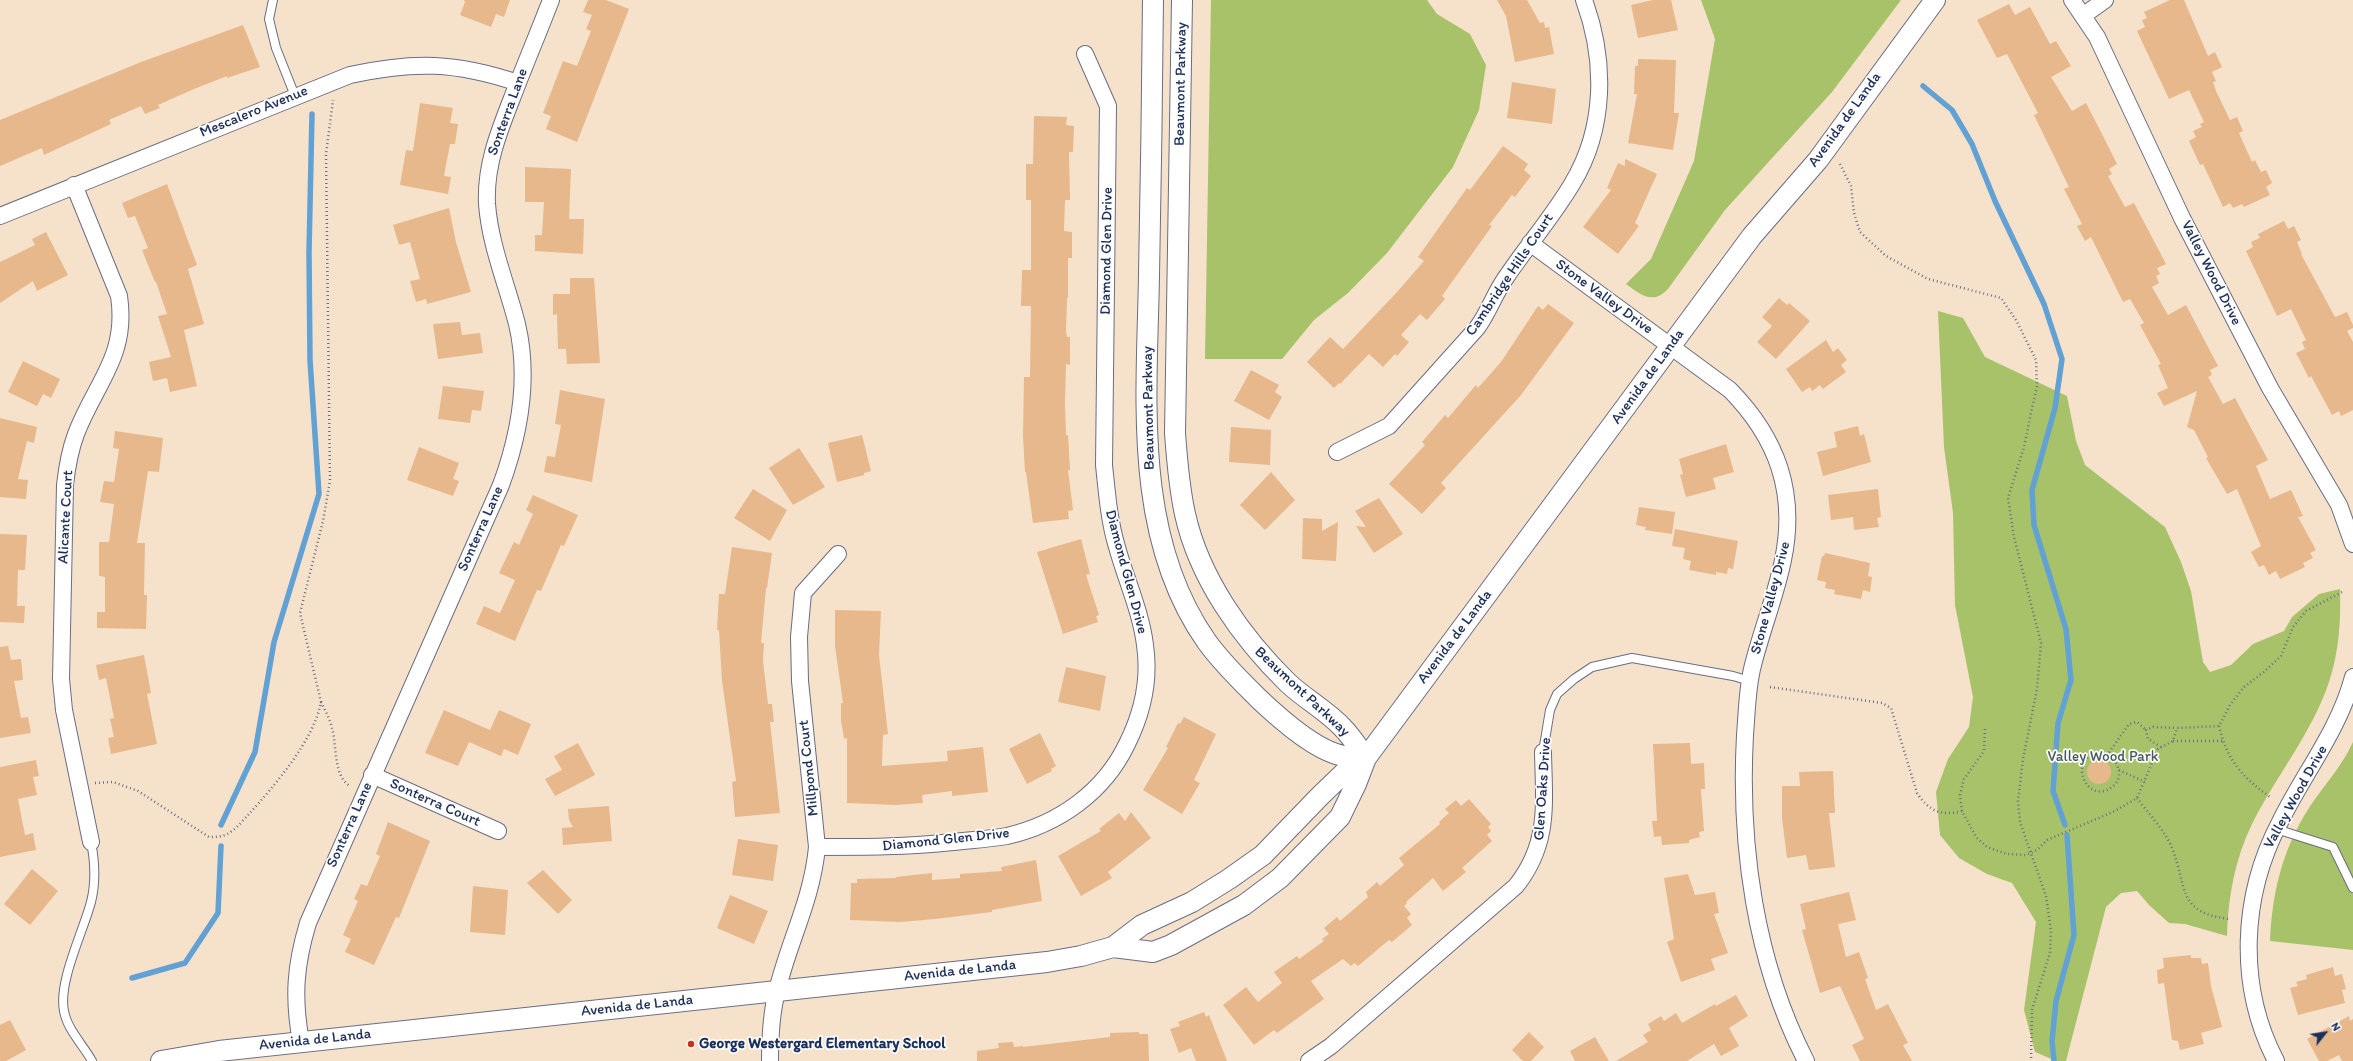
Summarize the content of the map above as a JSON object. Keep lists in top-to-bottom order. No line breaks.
{"streets":{"street":["Beaumont Parkway","Mescalero Avenue","Sonterra Lane","Avenida de Landa","Diamond Glen Drive","Valley Wood Drive","Cambridge Hills Court","Stone Valley Drive","Alicante Court","Millpond Court","Glen Oaks Drive","Sonterra Court"]},"crossings":[["Beaumont Parkway","Avenida de Landa"],["Mescalero Avenue","Sonterra Lane"],["Mescalero Avenue","Alicante Court"],["Sonterra Lane","Avenida de Landa"],["Sonterra Lane","Sonterra Court"],["Avenida de Landa","Stone Valley Drive"],["Avenida de Landa","Millpond Court"],["Diamond Glen Drive","Millpond Court"],["Cambridge Hills Court","Stone Valley Drive"],["Stone Valley Drive","Glen Oaks Drive"]],"parks":["Valley Wood Park"],"places":["George Westergard Elementary School"],"north":"top right"}
